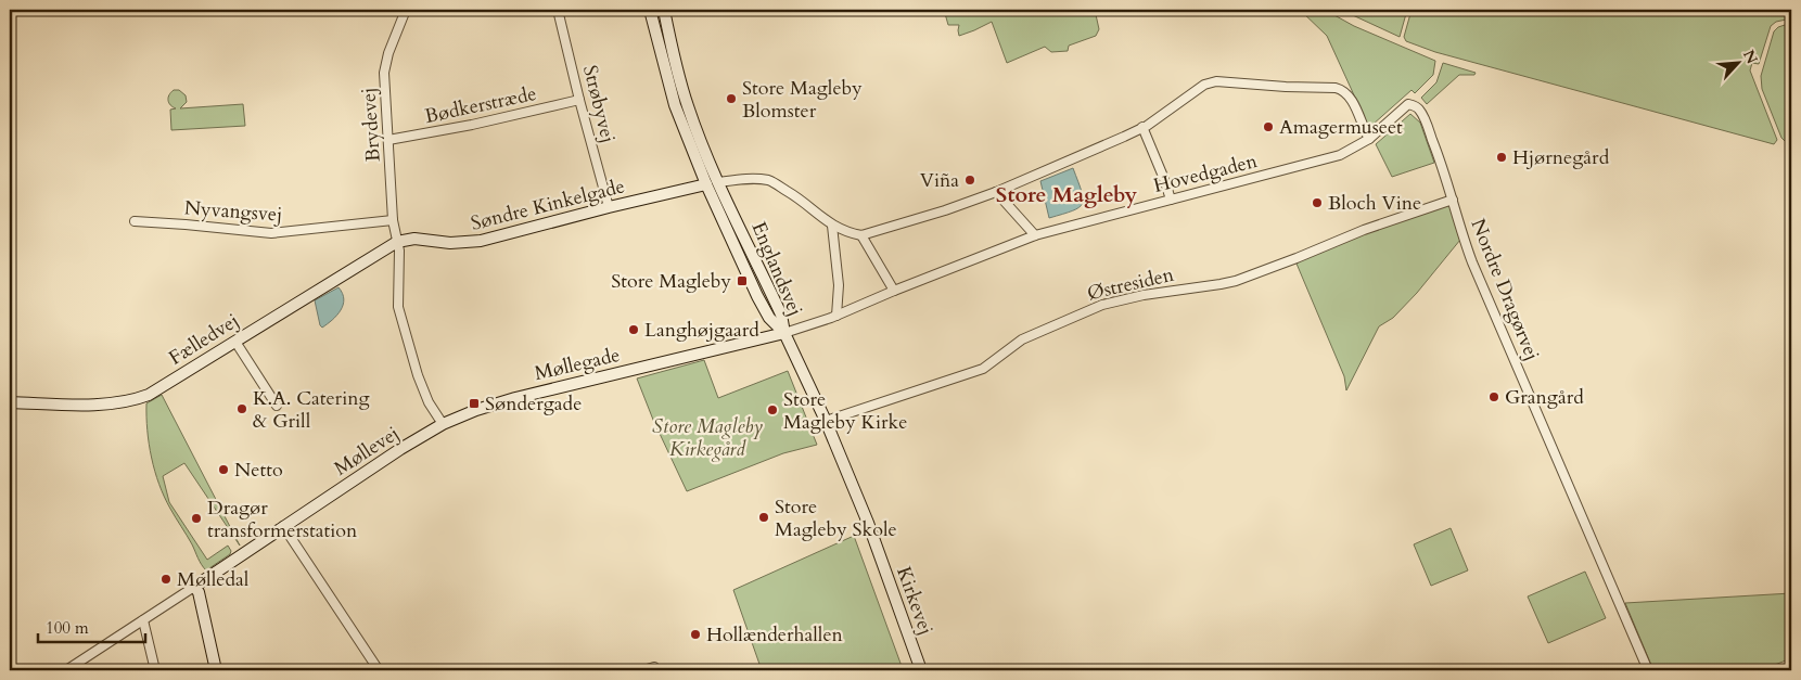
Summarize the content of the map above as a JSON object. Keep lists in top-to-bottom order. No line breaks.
{"streets":{"street":["Strøbyvej","Bødkerstræde","Brydevej","Hovedgaden","Søndre Kinkelgade","Nyvangsvej","Englandsvej","Østresiden","Nordre Dragørvej","Fælledvej","Møllegade","Møllevej","Kirkevej"]},"crossings":[["Strøbyvej","Bødkerstræde"],["Strøbyvej","Søndre Kinkelgade"],["Bødkerstræde","Brydevej"],["Brydevej","Søndre Kinkelgade"],["Brydevej","Nyvangsvej"],["Brydevej","Fælledvej"],["Hovedgaden","Englandsvej"],["Hovedgaden","Nordre Dragørvej"],["Hovedgaden","Møllegade"],["Hovedgaden","Kirkevej"],["Søndre Kinkelgade","Englandsvej"],["Søndre Kinkelgade","Fælledvej"],["Englandsvej","Møllegade"],["Englandsvej","Kirkevej"],["Østresiden","Nordre Dragørvej"],["Østresiden","Kirkevej"],["Møllegade","Møllevej"],["Møllegade","Kirkevej"]],"districts":["Store Magleby"],"parks":["Store Magleby Kirkegård"],"places":{"other":["Store Magleby Blomster","Amagermuseet","Hjørnegård","Viña","Bloch Vine","Langhøjgaard","Grangård","K.A. Catering & Grill","Store Magleby Kirke","Netto","Store Magleby Skole","Dragør transformerstation","Mølledal","Hollænderhallen"],"transit":["Store Magleby","Søndergade"]},"scale_bar":"100 m","north":"top right"}
